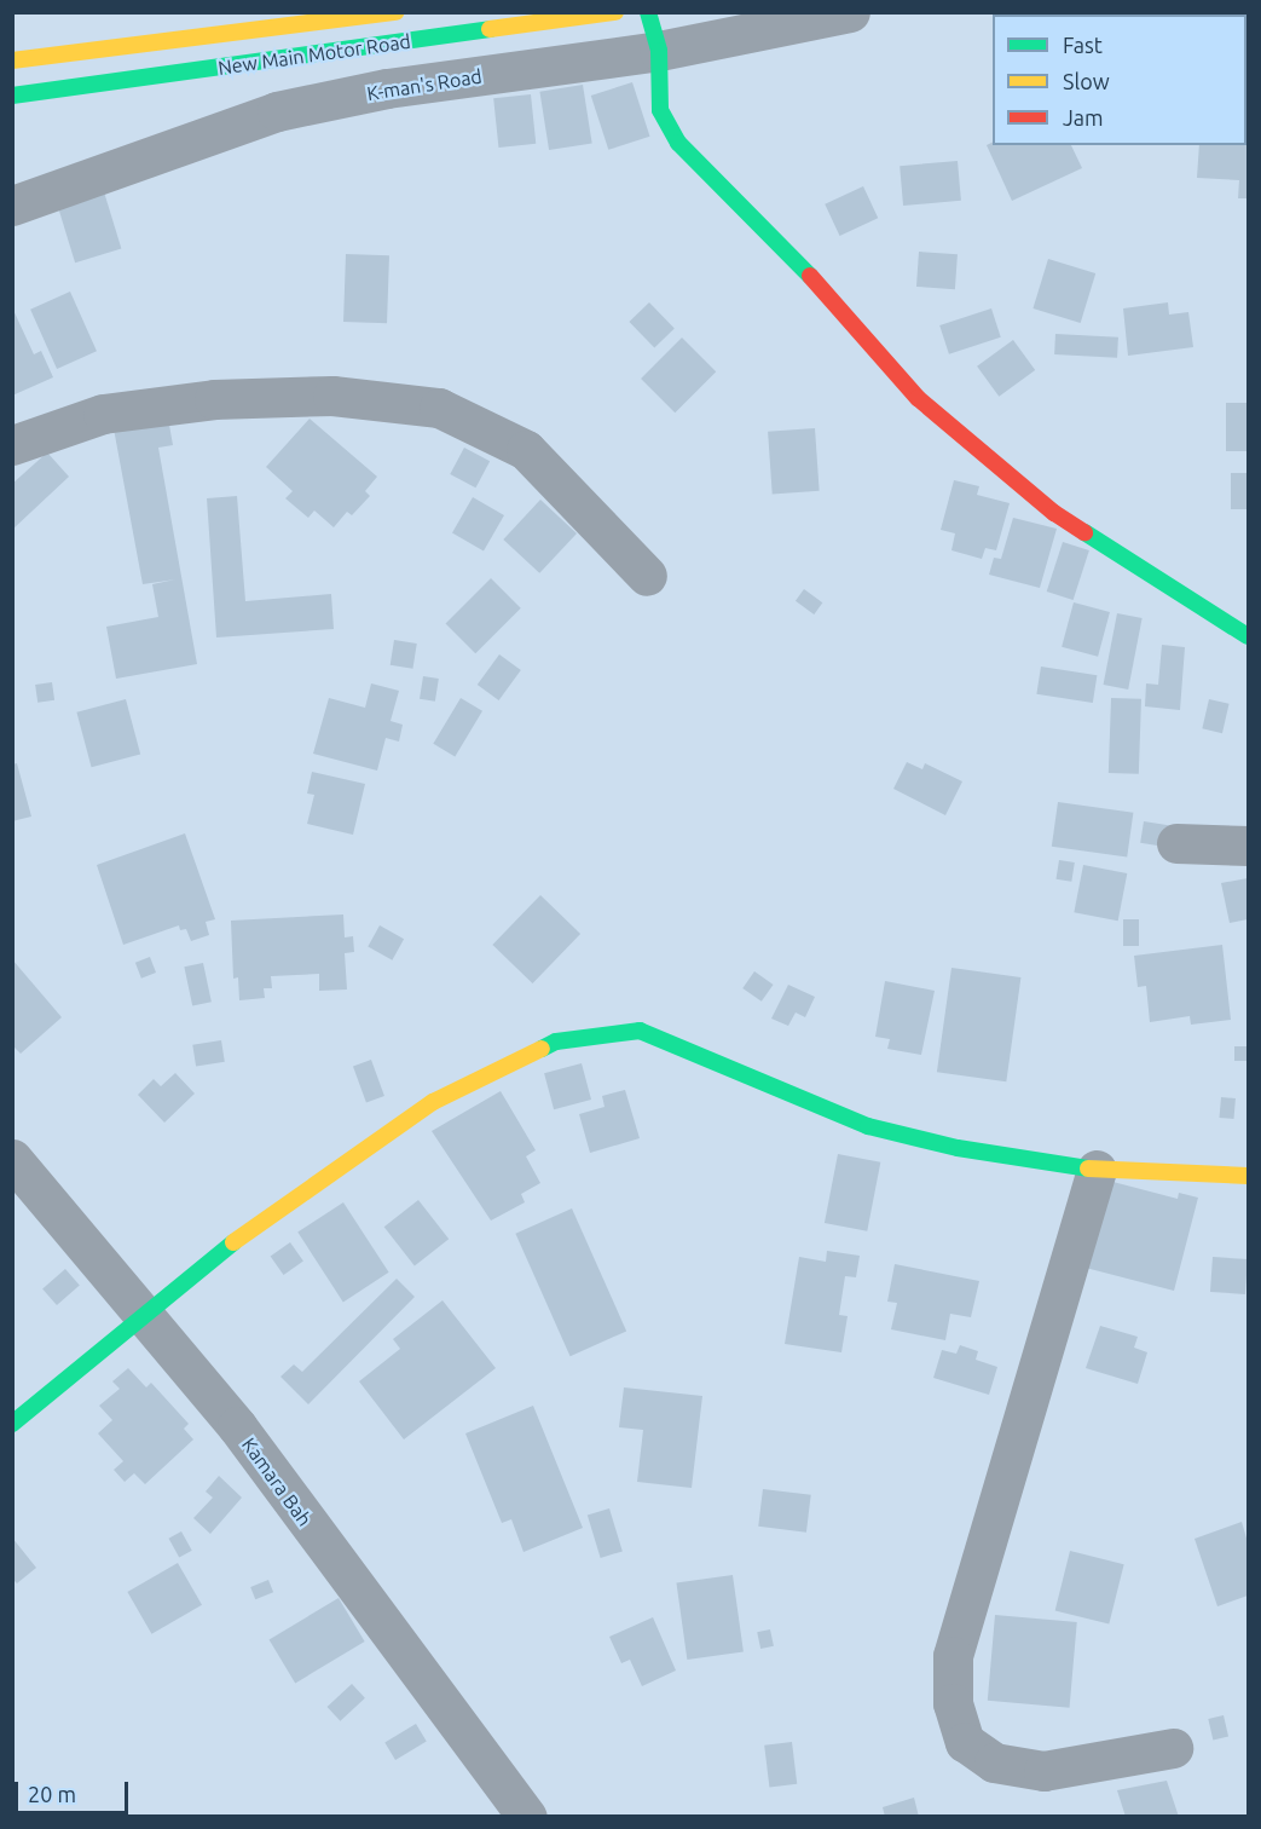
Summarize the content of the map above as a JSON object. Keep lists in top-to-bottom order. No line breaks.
{"streets":{"main road":["New Main Motor Road"],"street":["K-man's Road","Kamara Bah"]},"legend":["Fast","Slow","Jam"],"scale_bar":"20 m"}
